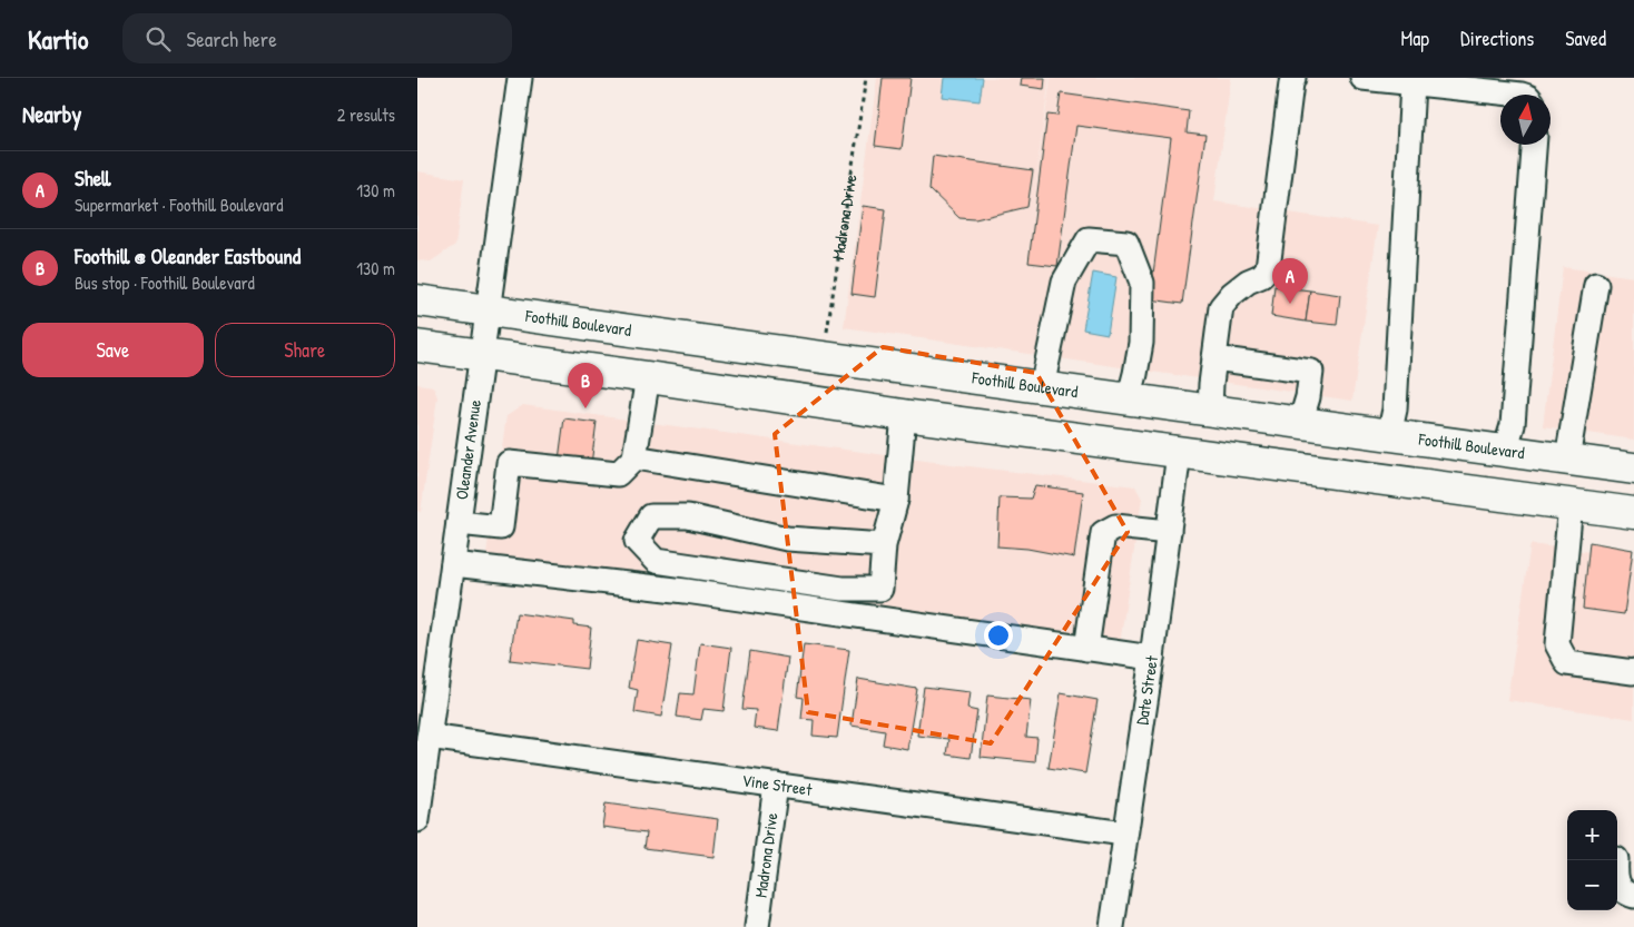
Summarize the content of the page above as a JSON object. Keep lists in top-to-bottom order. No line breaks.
{"streets":{"main road":["Foothill Boulevard"],"street":["Madrona Drive","Oleander Avenue","Date Street","Vine Street"]},"crossings":[["Madrona Drive","Foothill Boulevard"],["Madrona Drive","Vine Street"],["Foothill Boulevard","Oleander Avenue"],["Oleander Avenue","Vine Street"],["Date Street","Vine Street"]],"north":"top","page":{"header":"Kartio","search":"Search here","nav":["Map","Directions","Saved"],"heading":["Nearby","2 results"],"list":[{"mark":"A","name":"Shell","note":"Supermarket · Foothill Boulevard","value":"130 m"},{"mark":"B","name":"Foothill @ Oleander Eastbound","note":"Bus stop · Foothill Boulevard","value":"130 m"}],"pins":["A","B"],"buttons":["Save","Share"],"map_buttons":["+","−"]}}
